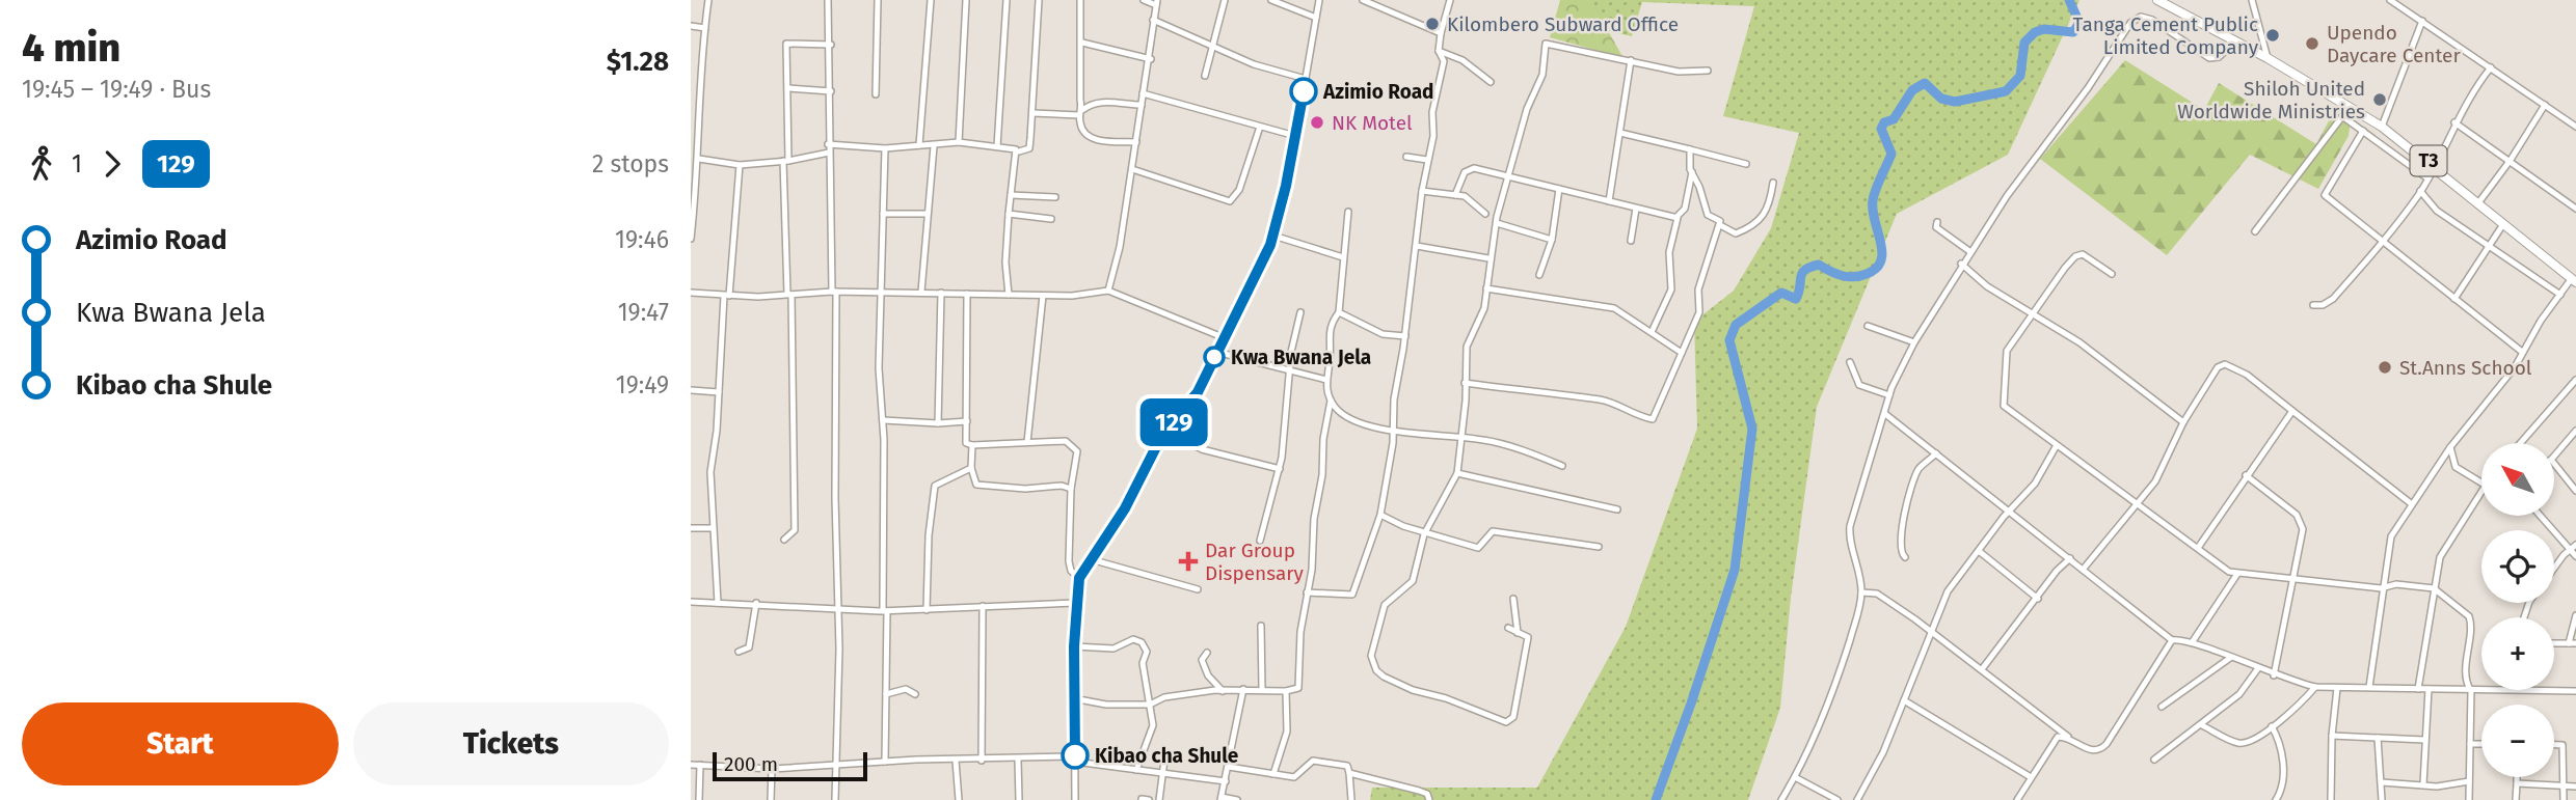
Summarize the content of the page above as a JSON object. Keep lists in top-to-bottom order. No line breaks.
{"streets":{"highway":["T3"]},"places":{"other":["Kilombero Subward Office","Tanga Cement Public Limited Company","Upendo Daycare Center","Azimio Road","Shiloh United Worldwide Ministries","NK Motel","Kwa Bwana Jela","St.Anns School","Kibao cha Shule"],"health":["Dar Group Dispensary"]},"lines":["bus line 129"],"scale_bar":"200 m","north":"top left","page":{"heading":["4 min","19:45 – 19:49 · Bus","$1.28"],"on_map":"129","legs":["1","129","2 stops"],"list":[{"name":"Azimio Road","value":"19:46"},{"name":"Kwa Bwana Jela","value":"19:47"},{"name":"Kibao cha Shule","value":"19:49"}],"map_buttons":["+","−"],"buttons":["Start","Tickets"],"scale":"200 m"}}
